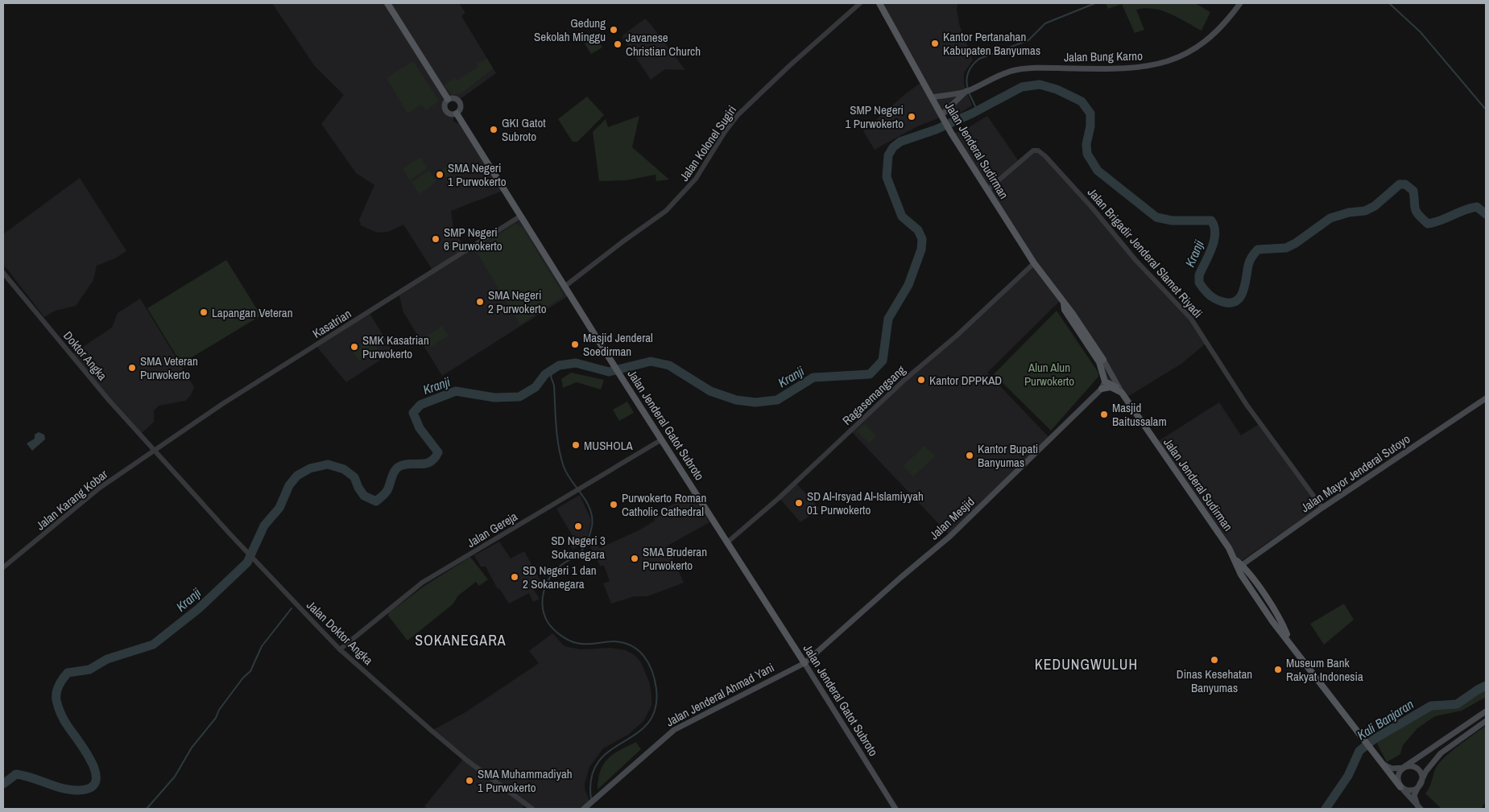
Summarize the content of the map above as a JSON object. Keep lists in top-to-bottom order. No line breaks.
{"streets":{"main road":["Jalan Bung Karno","Jalan Jenderal Sudirman","Jalan Jenderal Gatot Subroto","Jalan Mayor Jenderal Sutoyo","Jalan Mesjid","Jalan Jenderal Ahmad Yani"],"street":["Jalan Kolonel Sugiri","Jalan Brigadir Jenderal Slamet Riyadi","Kasatrian","Doktor Angka","Ragasemangsang","Jalan Karang Kobar","Jalan Gereja","Jalan Doktor Angka"]},"crossings":[["Jalan Kolonel Sugiri","Jalan Jenderal Gatot Subroto"],["Jalan Jenderal Sudirman","Jalan Brigadir Jenderal Slamet Riyadi"],["Jalan Jenderal Sudirman","Ragasemangsang"],["Jalan Jenderal Sudirman","Jalan Mayor Jenderal Sutoyo"],["Jalan Jenderal Sudirman","Jalan Mesjid"],["Jalan Brigadir Jenderal Slamet Riyadi","Jalan Mayor Jenderal Sutoyo"],["Kasatrian","Doktor Angka"],["Kasatrian","Jalan Jenderal Gatot Subroto"],["Kasatrian","Jalan Karang Kobar"],["Kasatrian","Jalan Doktor Angka"],["Doktor Angka","Jalan Karang Kobar"],["Doktor Angka","Jalan Doktor Angka"],["Ragasemangsang","Jalan Jenderal Gatot Subroto"],["Jalan Jenderal Gatot Subroto","Jalan Mesjid"],["Jalan Jenderal Gatot Subroto","Jalan Gereja"],["Jalan Jenderal Gatot Subroto","Jalan Jenderal Ahmad Yani"],["Jalan Karang Kobar","Jalan Doktor Angka"],["Jalan Mesjid","Jalan Jenderal Ahmad Yani"],["Jalan Gereja","Jalan Doktor Angka"]],"districts":["SOKANEGARA","KEDUNGWULUH"],"water":["Kranji","Kali Banjaran"],"parks":["Alun Alun Purwokerto"],"places":["Gedung Sekolah Minggu","Kantor Pertanahan Kabupaten Banyumas","Javanese Christian Church","SMP Negeri 1 Purwokerto","GKI Gatot Subroto","SMA Negeri 1 Purwokerto","SMP Negeri 6 Purwokerto","SMA Negeri 2 Purwokerto","Lapangan Veteran","Masjid Jenderal Soedirman","SMK Kasatrian Purwokerto","SMA Veteran Purwokerto","Kantor DPPKAD","Masjid Baitussalam","MUSHOLA","Kantor Bupati Banyumas","SD Al-Irsyad Al-Islamiyyah 01 Purwokerto","Purwokerto Roman Catholic Cathedral","SD Negeri 3 Sokanegara","SMA Bruderan Purwokerto","SD Negeri 1 dan 2 Sokanegara","Dinas Kesehatan Banyumas","Museum Bank Rakyat Indonesia","SMA Muhammadiyah 1 Purwokerto"]}
